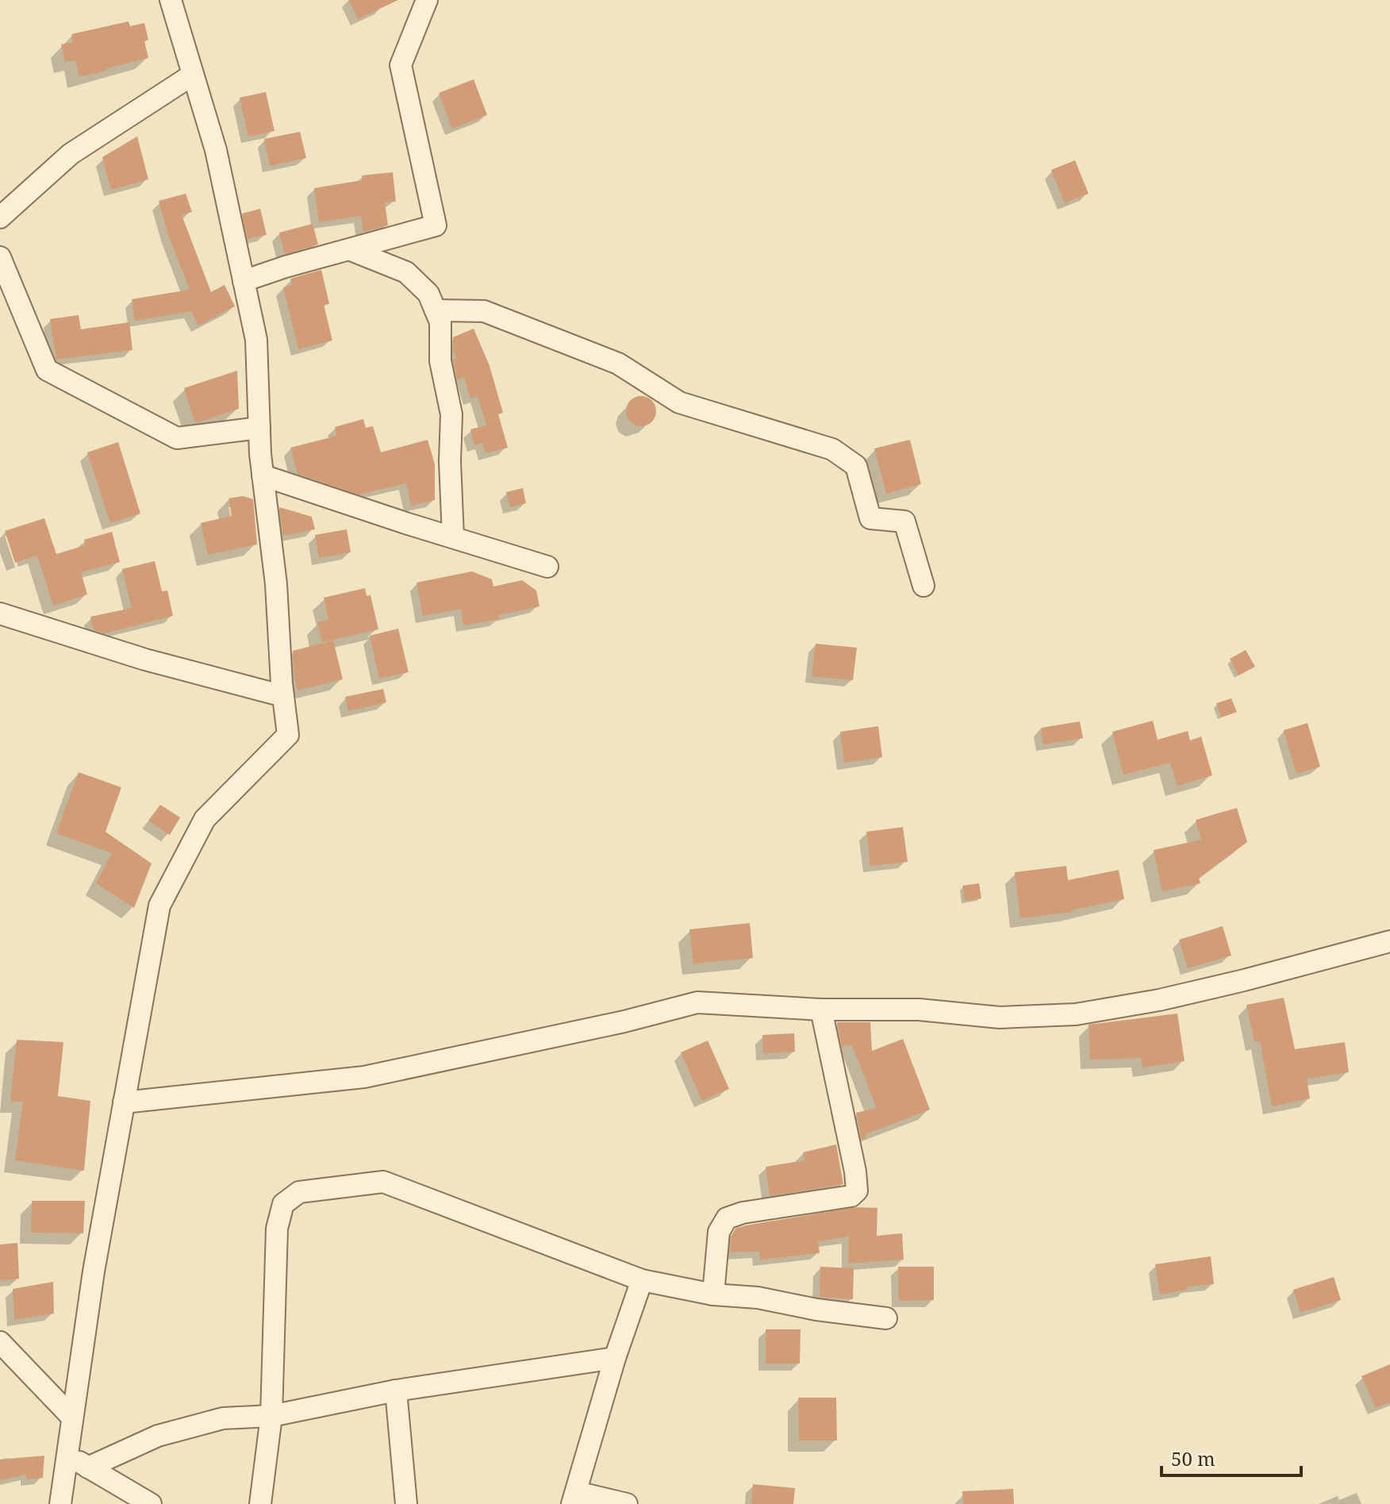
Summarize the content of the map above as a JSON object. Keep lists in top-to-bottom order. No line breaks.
{"scale_bar":"50 m"}
